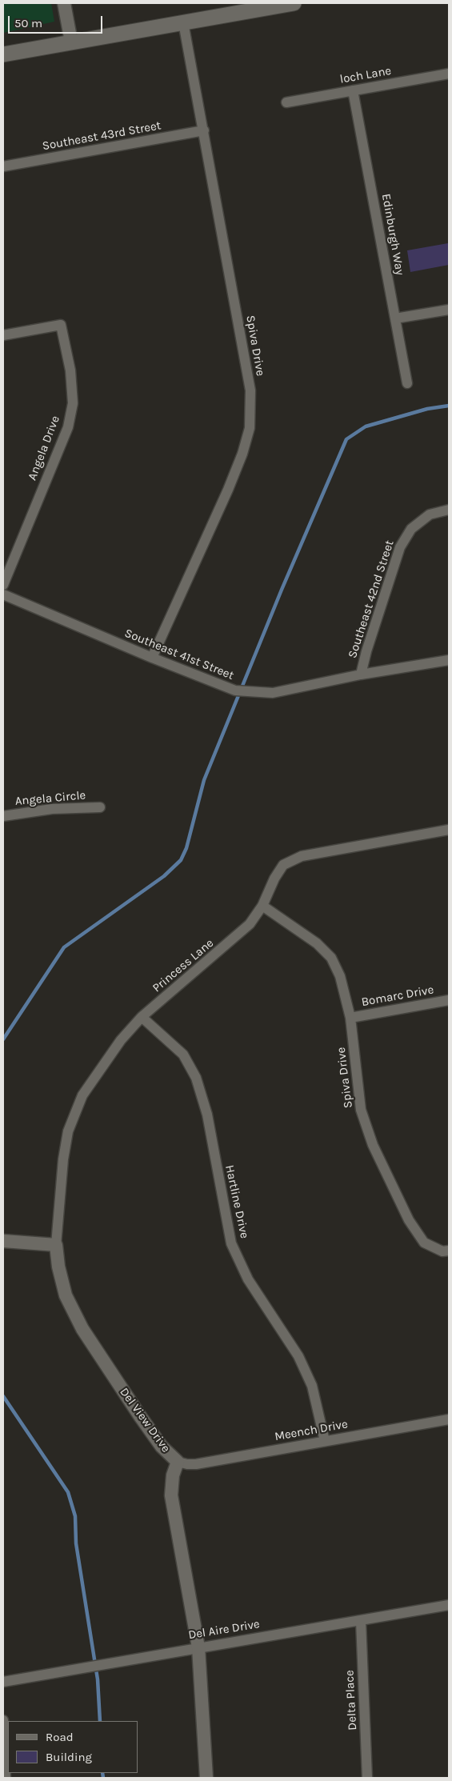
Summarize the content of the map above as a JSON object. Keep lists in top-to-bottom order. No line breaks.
{"streets":{"street":["loch Lane","Southeast 43rd Street","Edinburgh Way","Spiva Drive","Angela Drive","Southeast 42nd Street","Southeast 41st Street","Angela Circle","Princess Lane","Bomarc Drive","Hartline Drive","Del View Drive","Meench Drive","Del Aire Drive","Delta Place"]},"crossings":[["loch Lane","Edinburgh Way"],["Southeast 43rd Street","Spiva Drive"],["Spiva Drive","Southeast 41st Street"],["Spiva Drive","Princess Lane"],["Spiva Drive","Bomarc Drive"],["Southeast 42nd Street","Southeast 41st Street"],["Princess Lane","Hartline Drive"],["Princess Lane","Del View Drive"],["Hartline Drive","Meench Drive"],["Del View Drive","Meench Drive"],["Del View Drive","Del Aire Drive"],["Del Aire Drive","Delta Place"]],"legend":["Road","Building"],"scale_bar":"50 m"}
